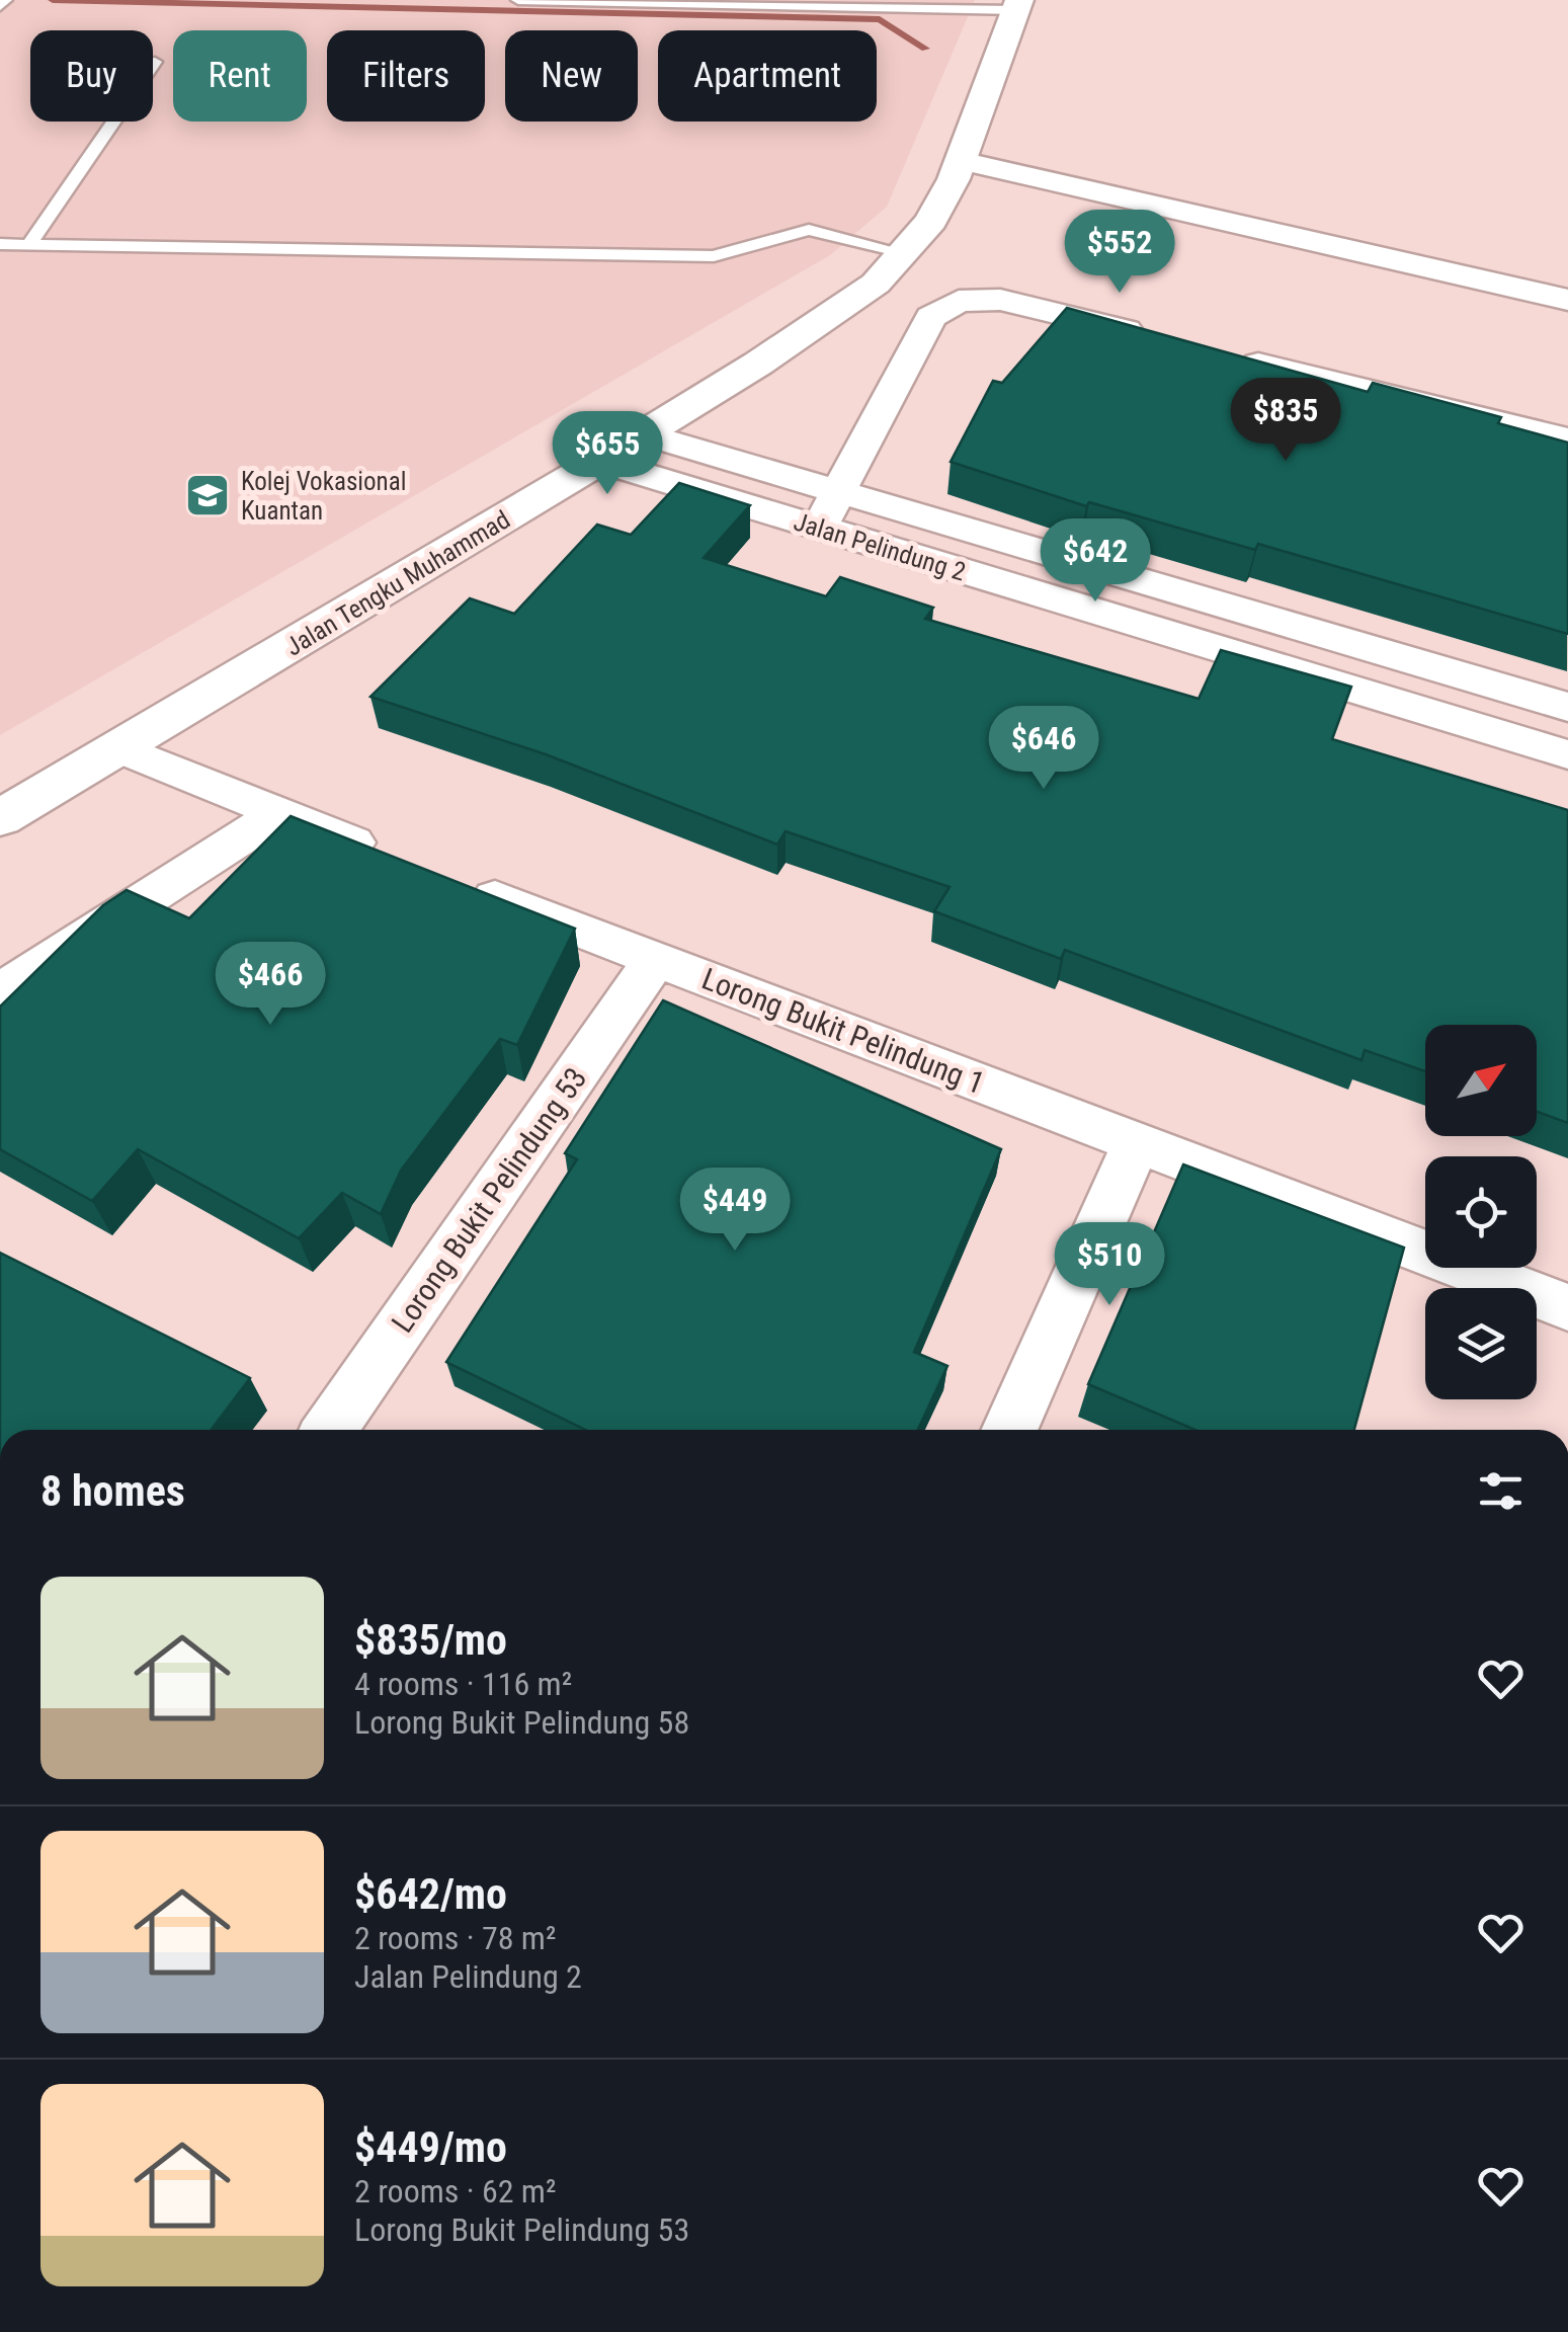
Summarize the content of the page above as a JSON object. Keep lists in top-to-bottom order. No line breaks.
{"streets":{"main road":["Jalan Tengku Muhammad"],"street":["Jalan Pelindung 2","Lorong Bukit Pelindung 1","Lorong Bukit Pelindung 53"]},"crossings":[["Jalan Pelindung 2","Jalan Tengku Muhammad"],["Lorong Bukit Pelindung 1","Lorong Bukit Pelindung 53"]],"places":{"school or university":["Kolej Vokasional Kuantan"]},"north":"top right","page":{"chip":["Buy","Rent","Filters","New","Apartment"],"price":["$552","$835","$655","$642","$646","$466","$449","$510"],"heading":"8 homes","list":[{"name":"$835/mo","note":"4 rooms · 116 m² · Lorong Bukit Pelindung 58"},{"name":"$642/mo","note":"2 rooms · 78 m² · Jalan Pelindung 2"},{"name":"$449/mo","note":"2 rooms · 62 m² · Lorong Bukit Pelindung 53"}]}}
